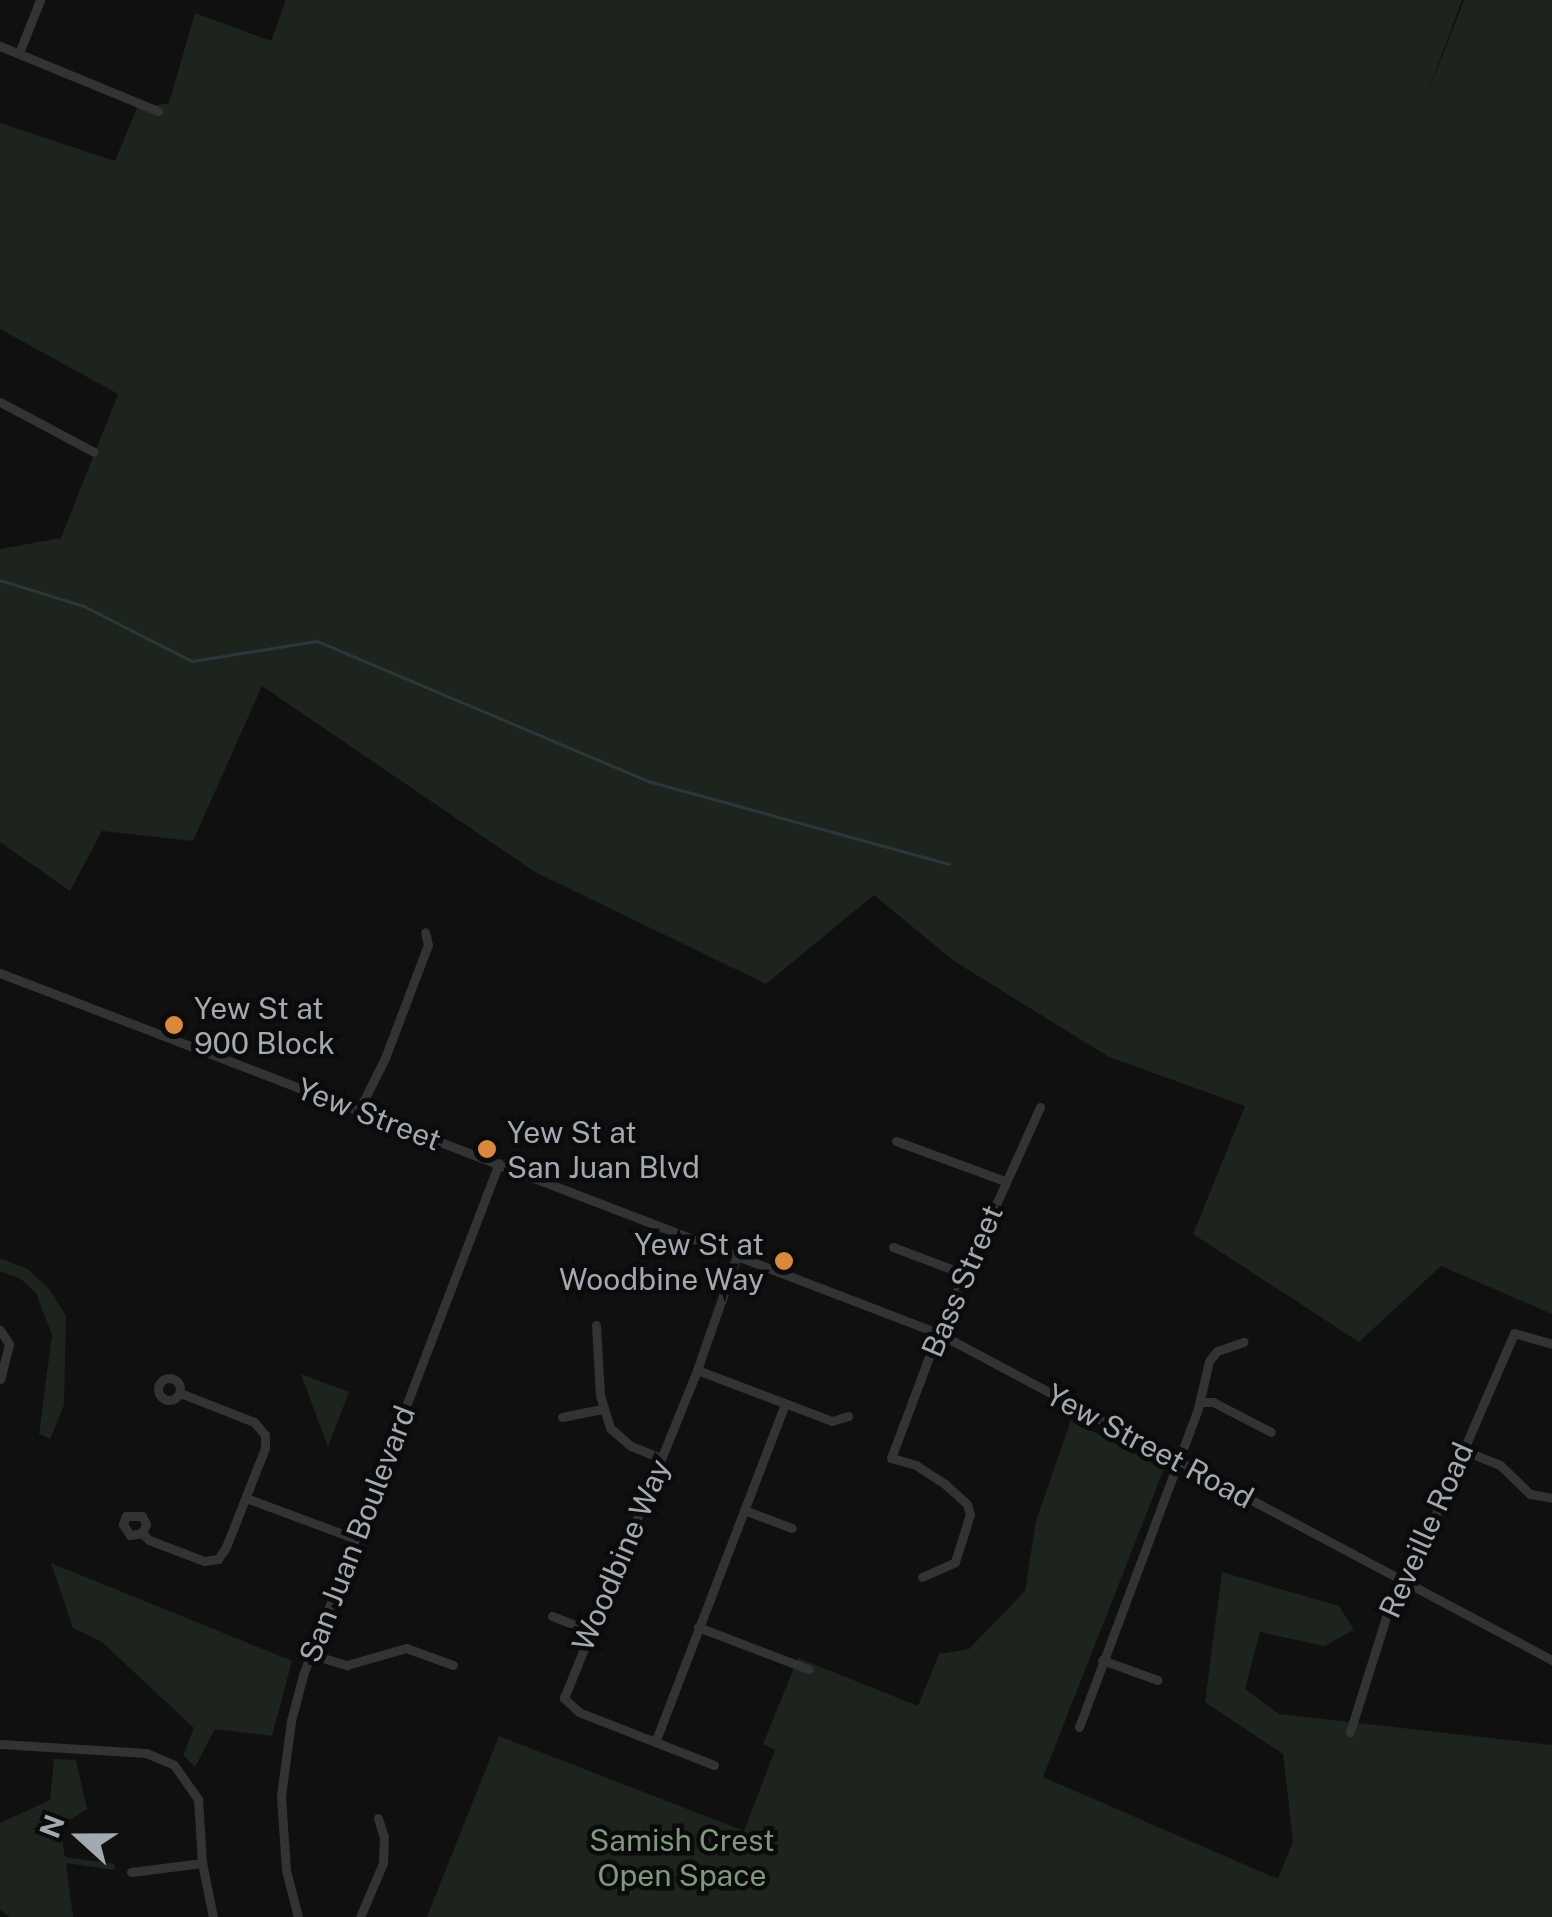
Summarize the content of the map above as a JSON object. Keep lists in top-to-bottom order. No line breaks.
{"streets":{"street":["Yew Street","Bass Street","Yew Street Road","Reveille Road","San Juan Boulevard","Woodbine Way"]},"crossings":[["Yew Street","Yew Street Road"],["Yew Street","San Juan Boulevard"],["Yew Street","Woodbine Way"],["Bass Street","Yew Street Road"],["Yew Street Road","Reveille Road"],["Yew Street Road","Woodbine Way"]],"parks":["Samish Crest Open Space"],"places":["Yew St at 900 Block","Yew St at San Juan Blvd","Yew St at Woodbine Way"],"north":"left"}
